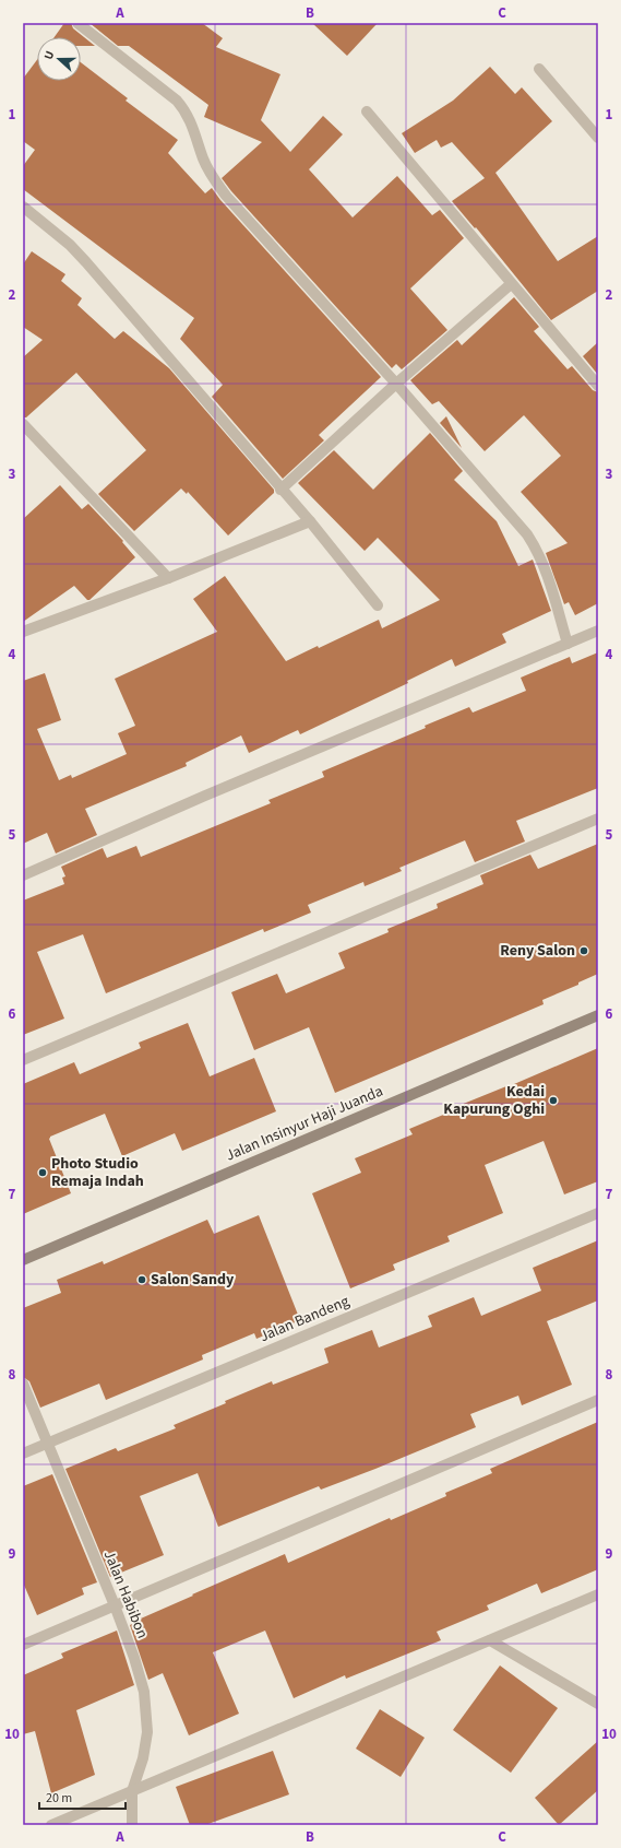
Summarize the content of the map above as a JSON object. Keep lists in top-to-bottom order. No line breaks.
{"streets":{"street":["Jalan Insinyur Haji Juanda","Jalan Bandeng","Jalan Habibon"]},"crossings":[["Jalan Bandeng","Jalan Habibon"]],"places":["Reny Salon","Kedai Kapurung Oghi","Photo Studio Remaja Indah","Salon Sandy"],"scale_bar":"20 m","north":"left","grid":{"columns":["A","B","C"],"rows":["1","2","3","4","5","6","7","8","9","10"]}}
